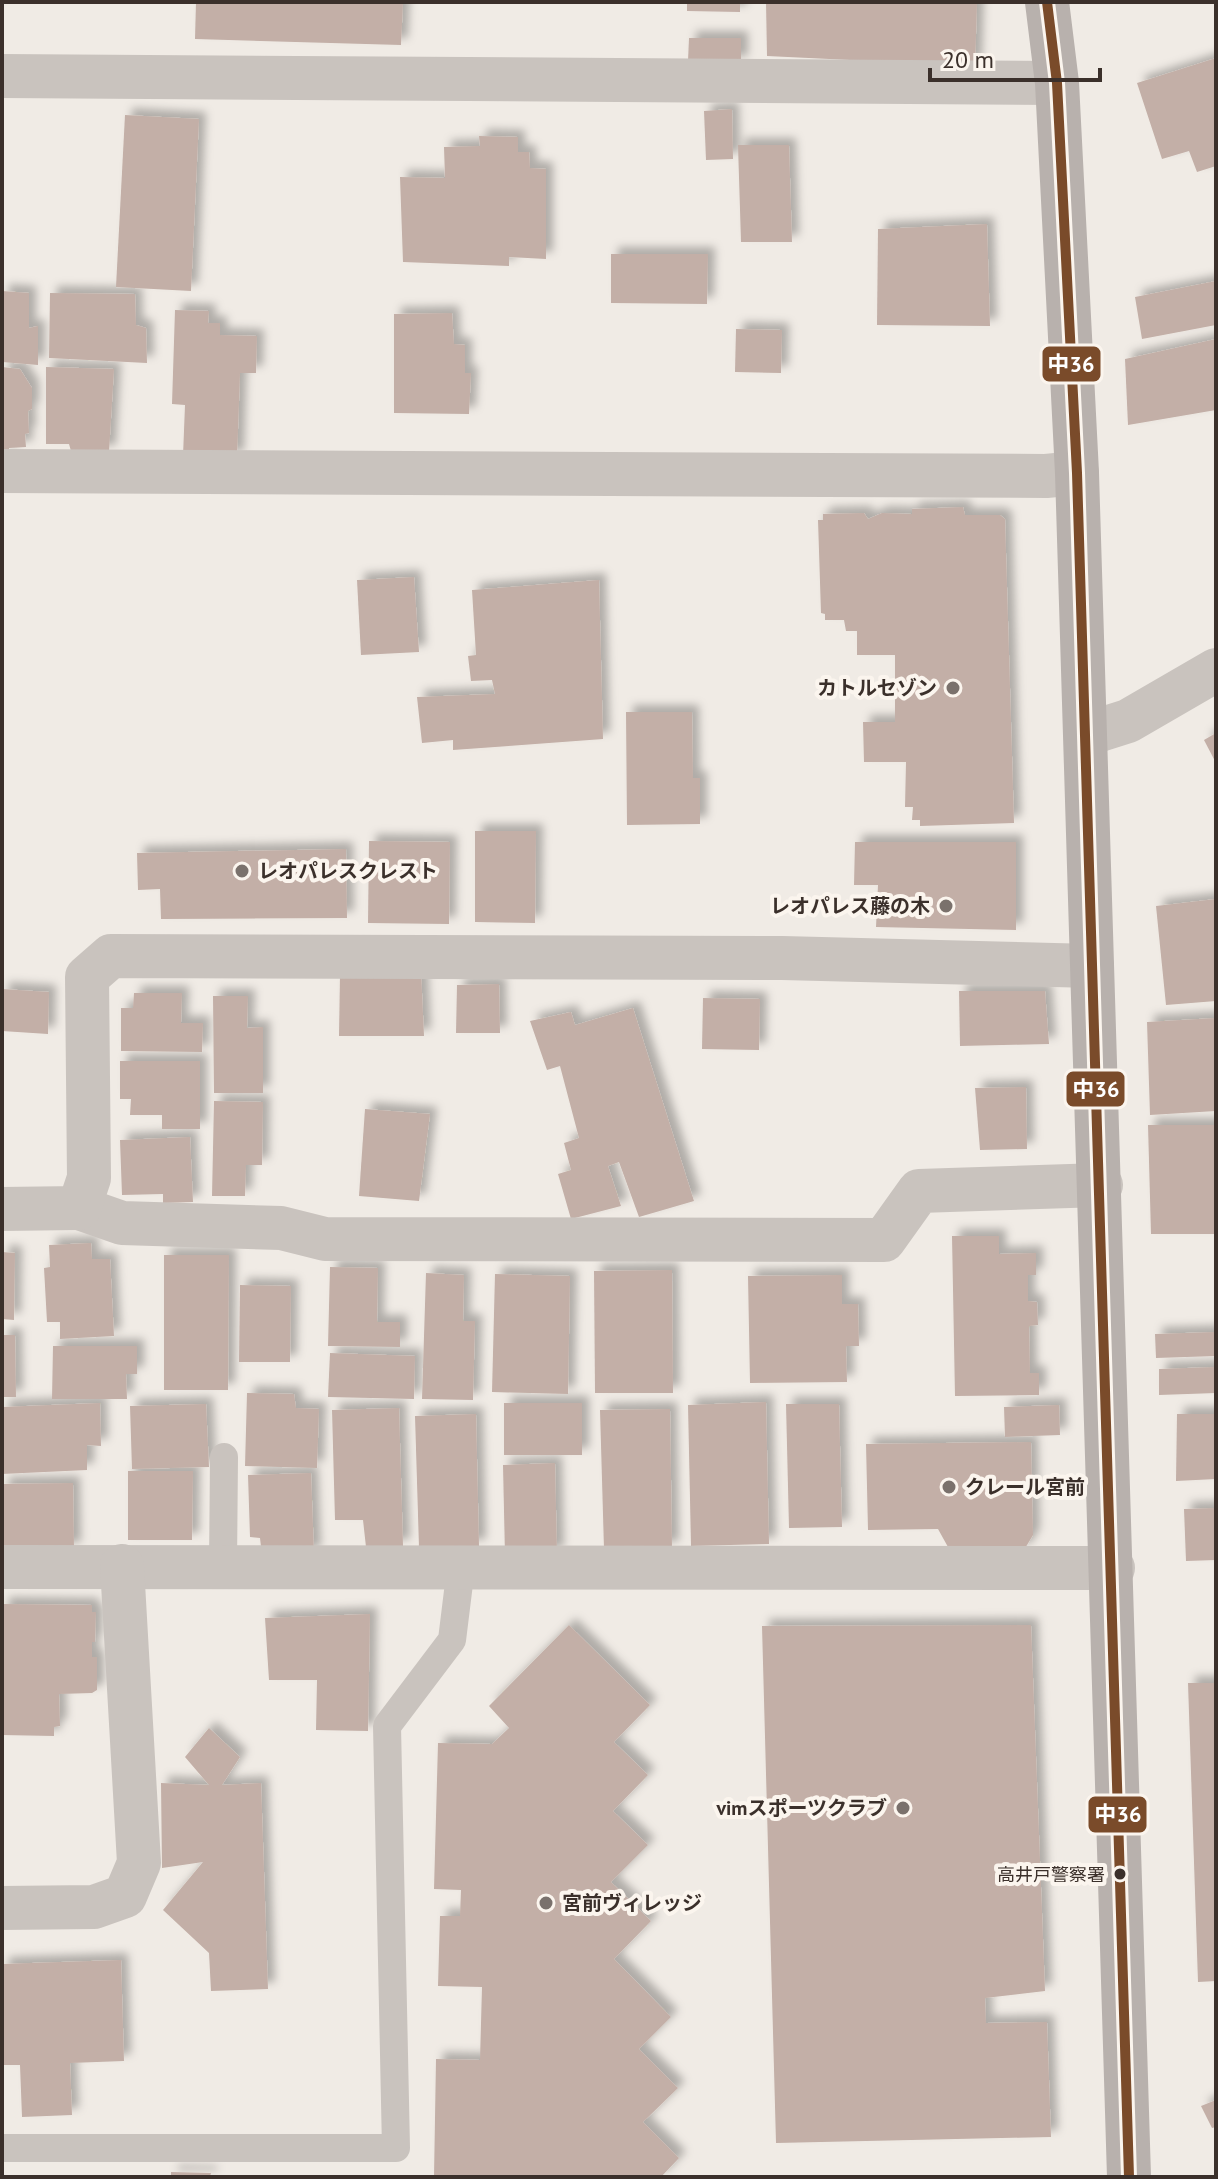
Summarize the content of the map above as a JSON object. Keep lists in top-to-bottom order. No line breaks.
{"places":["カトルセゾン","レオパレスクレスト","レオパレス藤の木","クレール宮前","vimスポーツクラブ","高井戸警察署","宮前ヴィレッジ"],"lines":["transit line 中36"],"scale_bar":"20 m"}
